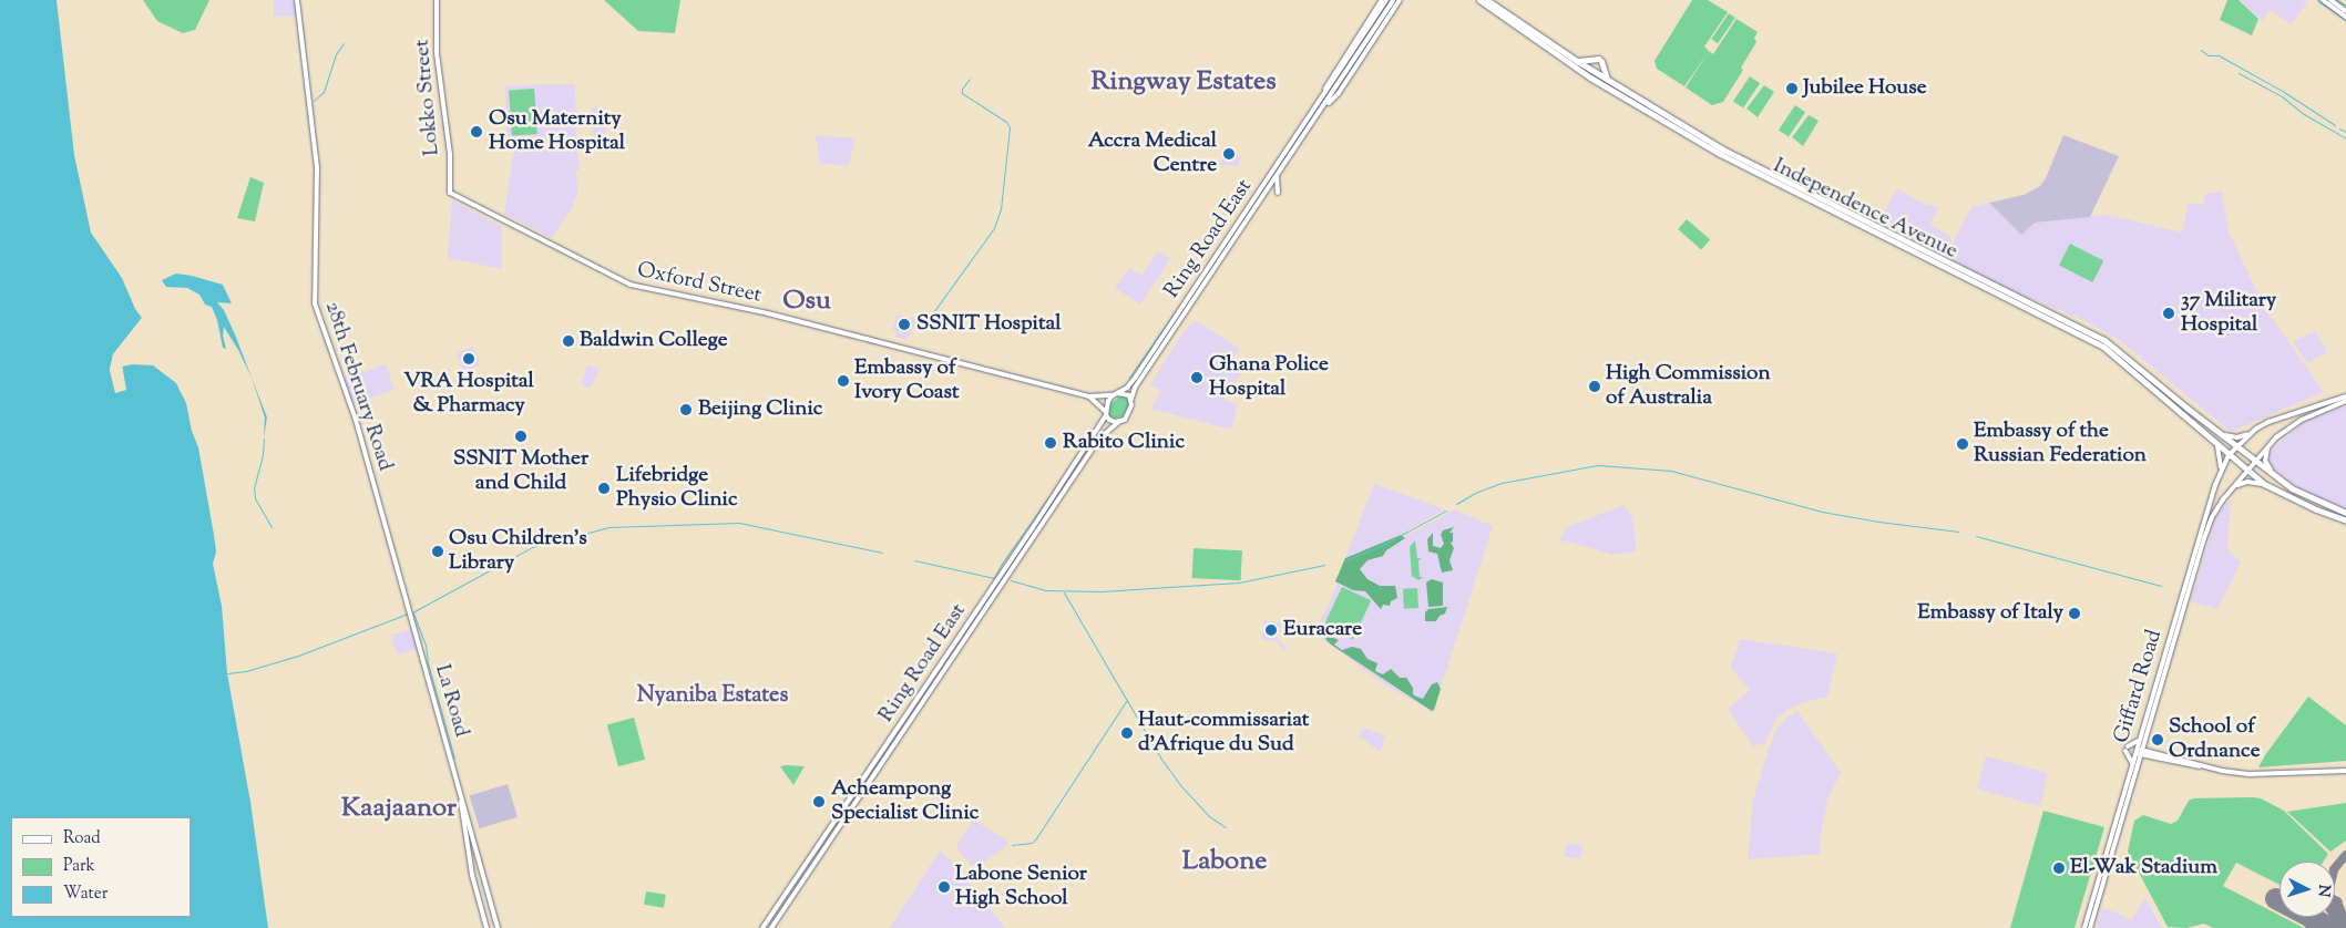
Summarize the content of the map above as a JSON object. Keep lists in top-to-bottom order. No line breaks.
{"streets":{"highway":["Independence Avenue"],"main road":["Lokko Street","Ring Road East","Oxford Street","28th February Road","Giffard Road","La Road"]},"crossings":[["Lokko Street","Oxford Street"],["Independence Avenue","Giffard Road"],["Ring Road East","Oxford Street"],["28th February Road","La Road"]],"districts":["Ringway Estates","Osu","Nyaniba Estates","Kaajaanor","Labone"],"places":["Jubilee House","Osu Maternity Home Hospital","Accra Medical Centre","37 Military Hospital","SSNIT Hospital","Baldwin College","VRA Hospital & Pharmacy","Ghana Police Hospital","Embassy of Ivory Coast","High Commission of Australia","Beijing Clinic","SSNIT Mother and Child","Rabito Clinic","Embassy of the Russian Federation","Lifebridge Physio Clinic","Osu Children's Library","Embassy of Italy","Euracare","Haut-commissariat d'Afrique du Sud","School of Ordnance","Acheampong Specialist Clinic","El-Wak Stadium","Labone Senior High School"],"legend":["Road","Park","Water"],"north":"right"}
